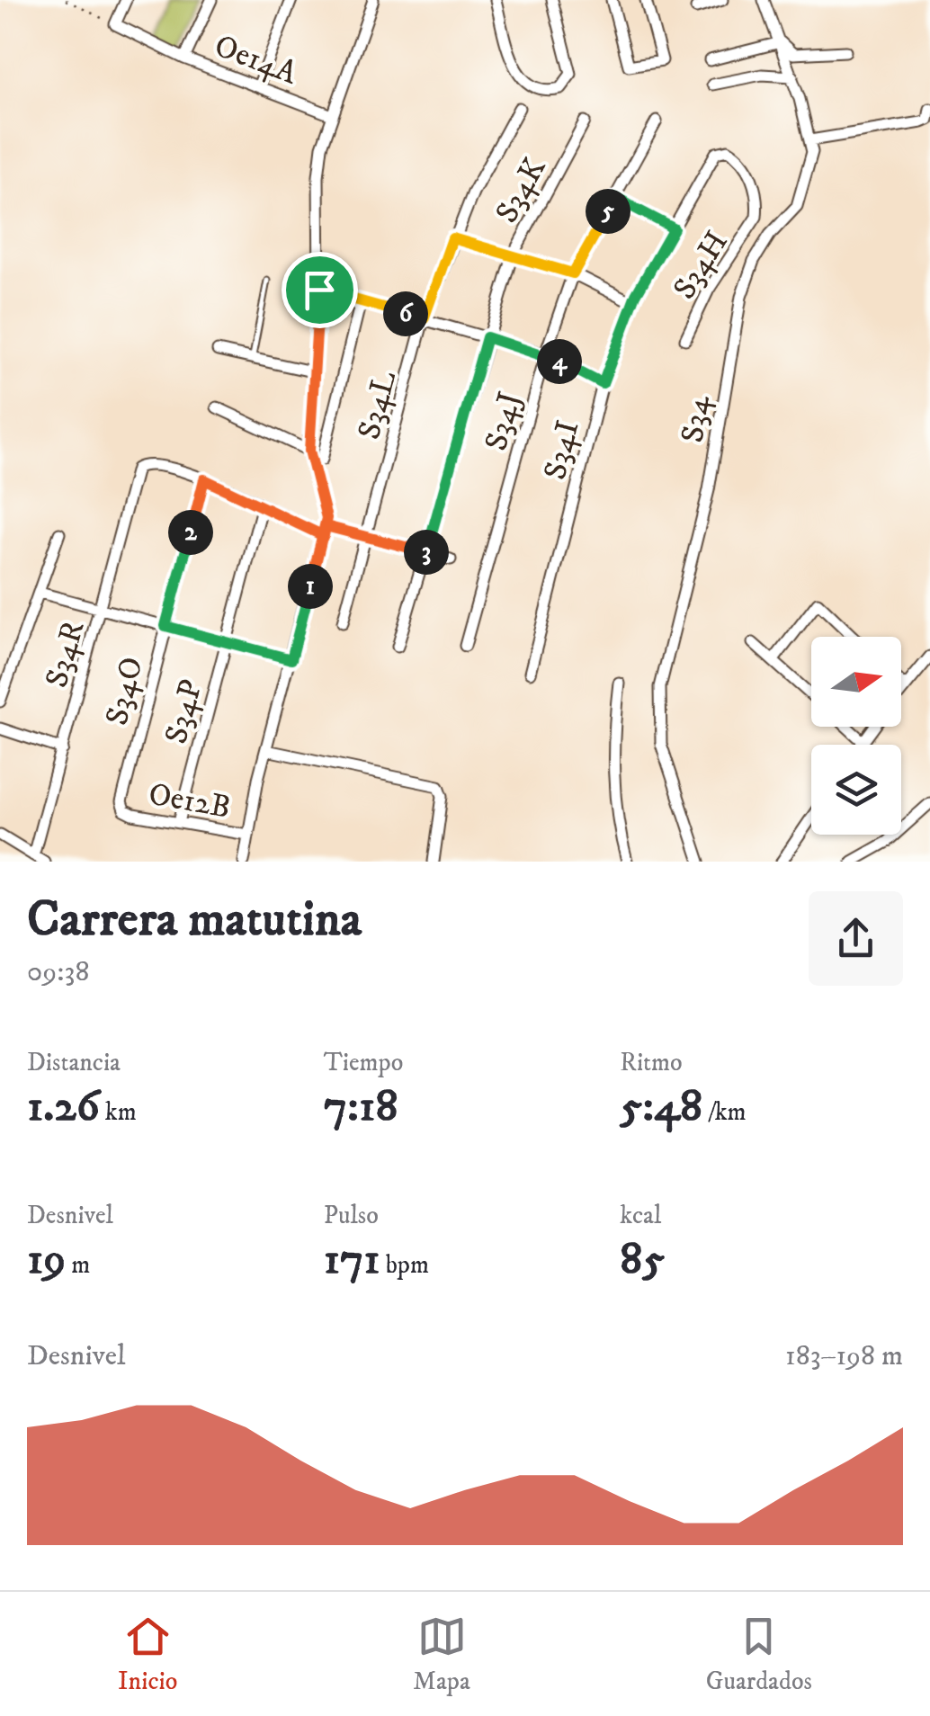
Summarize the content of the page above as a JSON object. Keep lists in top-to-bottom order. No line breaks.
{"streets":{"street":["Oe14A","S34K","S34H","S34L","S34","S34J","S34I","S34R","S34O","S34P","Oe12B"]},"crossings":[["S34H","S34I"],["S34R","S34O"],["S34O","Oe12B"],["S34P","Oe12B"]],"north":"right","page":{"pins":["5","6","4","2","3","1"],"heading":["Carrera matutina","09:38"],"stats":[["Distancia","1.26 km"],["Tiempo","7:18"],["Ritmo","5:48 /km"],["Desnivel","19 m"],["Pulso","171 bpm"],["kcal","85"]],"chart":["Desnivel","183–198 m"],"tabs":["Inicio","Mapa","Guardados"]}}
